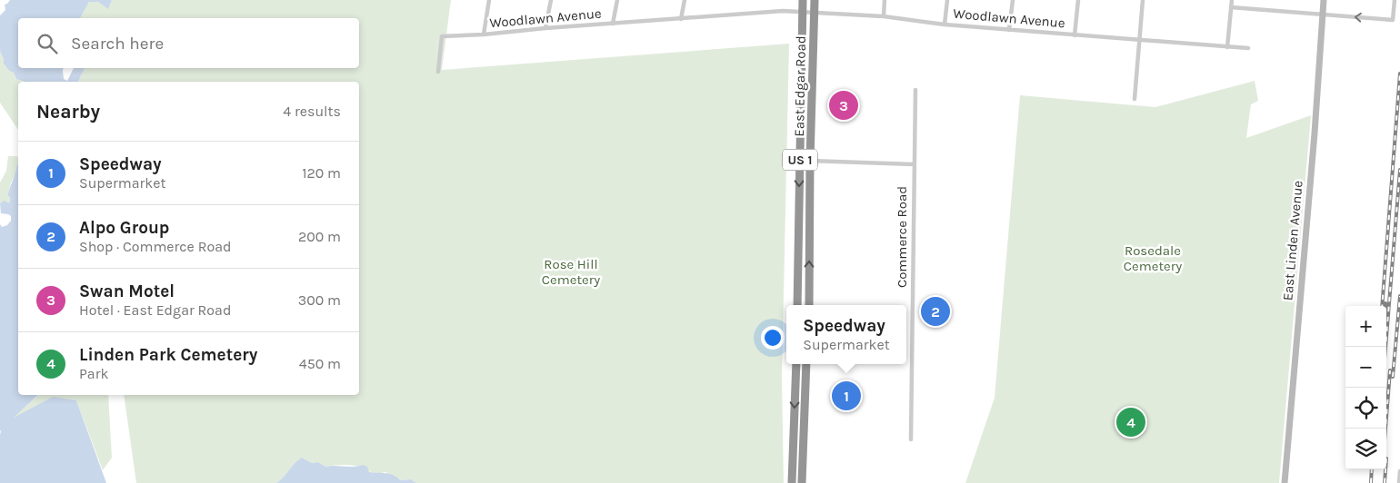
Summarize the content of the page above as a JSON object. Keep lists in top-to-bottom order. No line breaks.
{"streets":{"highway":["East Edgar Road","US 1"],"street":["Woodlawn Avenue","Commerce Road","East Linden Avenue"]},"crossings":[["Woodlawn Avenue","East Edgar Road"]],"parks":["Rosedale Cemetery","Rose Hill Cemetery"],"page":{"search":"Search here","heading":["Nearby","4 results"],"pins":["3","2","1","4"],"list":[{"mark":"1","name":"Speedway","note":"Supermarket","value":"120 m"},{"mark":"2","name":"Alpo Group","note":"Shop · Commerce Road","value":"200 m"},{"mark":"3","name":"Swan Motel","note":"Hotel · East Edgar Road","value":"300 m"},{"mark":"4","name":"Linden Park Cemetery","note":"Park","value":"450 m"}],"popup":["Speedway","Supermarket"],"map_buttons":["+","−"]}}
